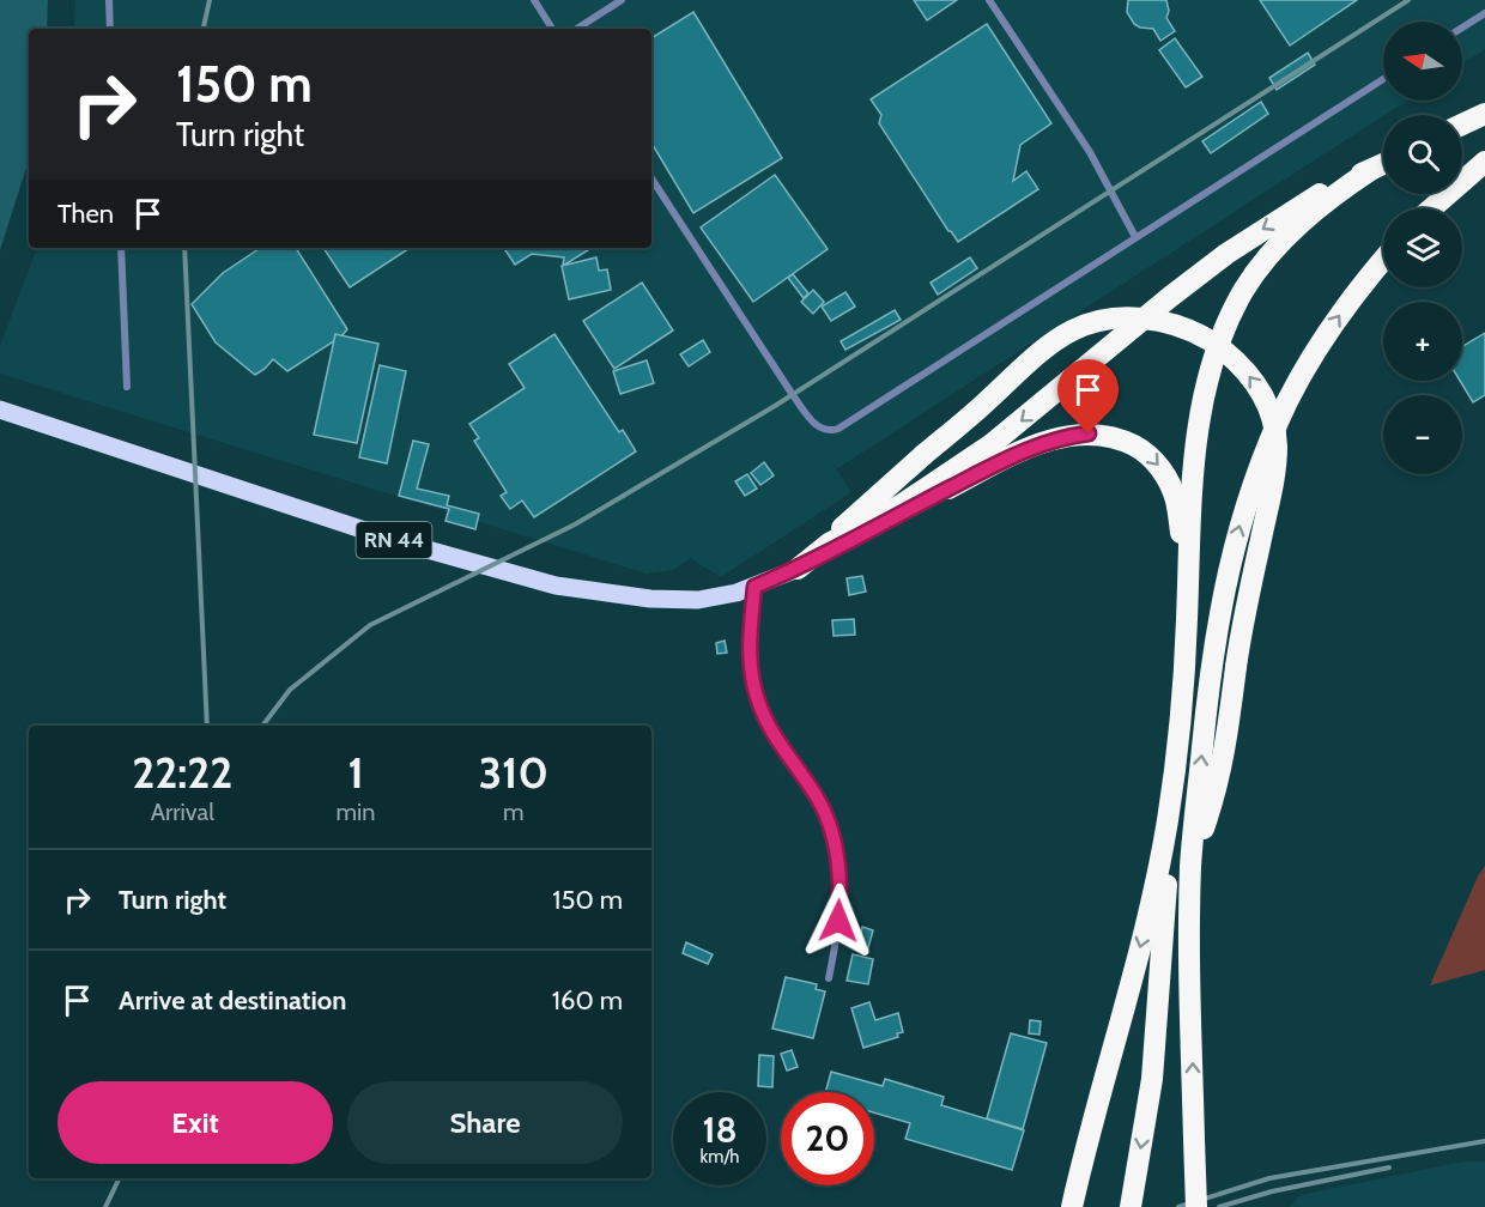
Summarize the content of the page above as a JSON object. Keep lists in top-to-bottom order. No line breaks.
{"streets":{"highway":["RN 44"]},"north":"left","page":{"map_buttons":["+","−"],"turn":["150 m","Turn right"],"then":"Then","eta":["22:22","Arrival","1","min","310","m"],"list":[{"name":"Turn right","value":"150 m"},{"name":"Arrive at destination","value":"160 m"}],"buttons":["Exit","Share"],"speed":"18 km/h","limit":"20"}}
